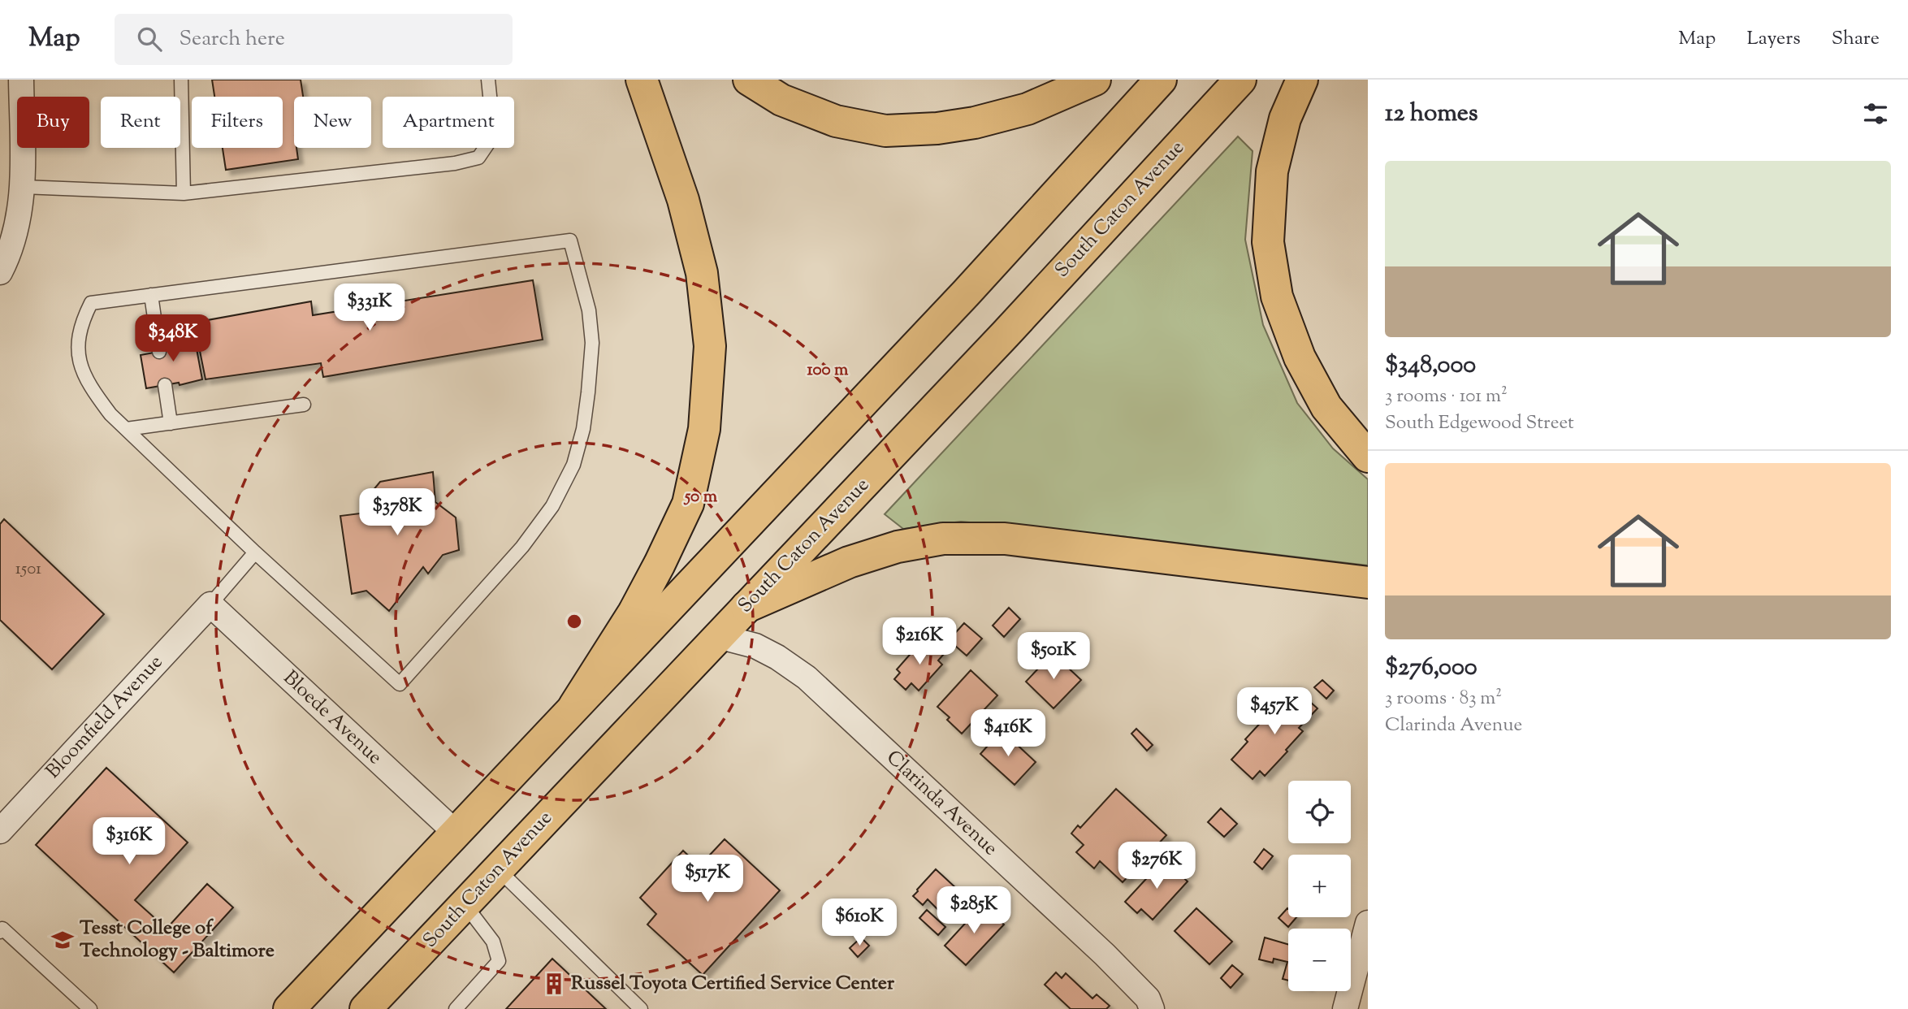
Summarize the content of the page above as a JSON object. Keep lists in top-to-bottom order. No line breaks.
{"streets":{"main road":["South Caton Avenue"],"street":["Bloomfield Avenue","Bloede Avenue","Clarinda Avenue"]},"crossings":[["South Caton Avenue","Clarinda Avenue"],["Bloomfield Avenue","Bloede Avenue"]],"places":{"school or university":["Tesst College of Technology - Baltimore"],"building":["Russel Toyota Certified Service Center"]},"house_numbers":["1501"],"page":{"header":"Map","search":"Search here","nav":["Map","Layers","Share"],"heading":"12 homes","chip":["Buy","Rent","Filters","New","Apartment"],"list":[{"name":"$348,000","note":"3 rooms · 101 m² · South Edgewood Street"},{"name":"$276,000","note":"3 rooms · 83 m² · Clarinda Avenue"}],"price":["$331K","$348K","$378K","$216K","$501K","$457K","$416K","$316K","$276K","$517K","$285K","$610K"],"map_buttons":["+","−"]},"rings":["100 m","50 m"]}
